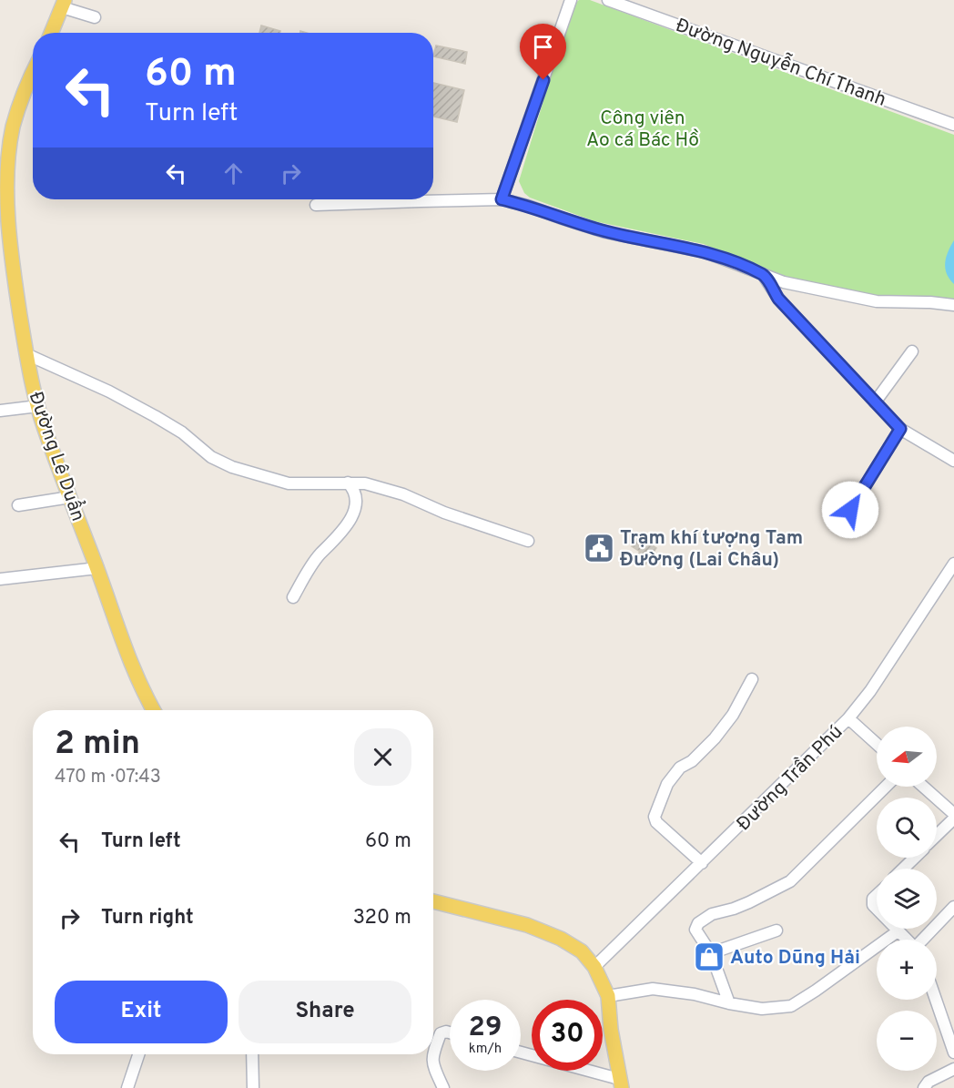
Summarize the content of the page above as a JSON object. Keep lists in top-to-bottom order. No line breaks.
{"streets":{"main road":["Đường Lê Duẩn"],"street":["Đường Nguyễn Chí Thanh","Đường Trần Phú"]},"parks":["Công viên Ao cá Bác Hồ"],"places":{"public building":["Trạm khí tượng Tam Đường (Lai Châu)"],"shop":["Auto Dũng Hải"]},"north":"left","page":{"turn":["60 m","Turn left"],"heading":["2 min","470 m · 07:43"],"map_buttons":["+","−"],"list":[{"name":"Turn left","value":"60 m"},{"name":"Turn right","value":"320 m"}],"buttons":["Exit","Share"],"speed":"29 km/h","limit":"30"}}
